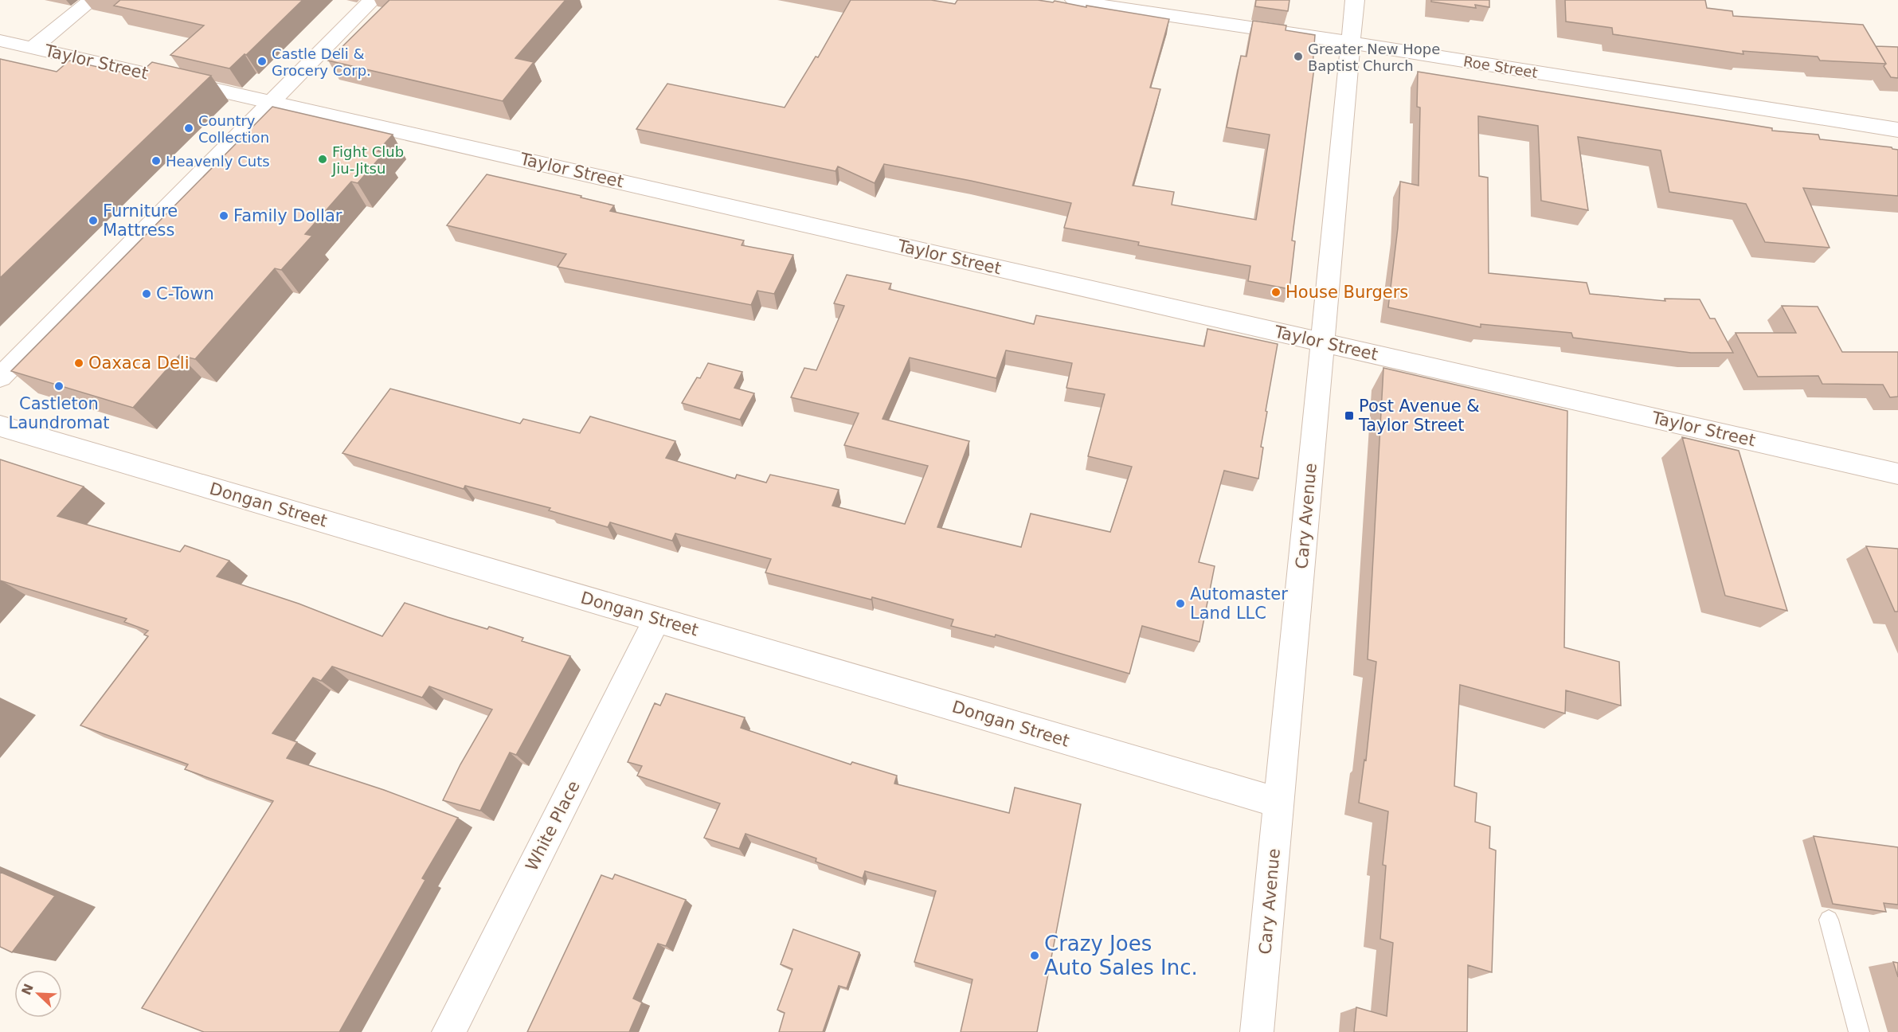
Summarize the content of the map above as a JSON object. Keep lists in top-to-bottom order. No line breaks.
{"streets":{"street":["Taylor Street","Roe Street","Dongan Street","Cary Avenue","White Place"]},"crossings":[["Taylor Street","Cary Avenue"],["Roe Street","Cary Avenue"],["Dongan Street","Cary Avenue"],["Dongan Street","White Place"]],"places":{"other":["Greater New Hope Baptist Church","Castle Deli & Grocery Corp.","Country Collection","Fight Club Jiu-Jitsu","Heavenly Cuts","Family Dollar","Furniture Mattress","House Burgers","C-Town","Oaxaca Deli","Castleton Laundromat","Automaster Land LLC","Crazy Joes Auto Sales Inc."],"transit":["Post Avenue & Taylor Street"]},"north":"top left"}
